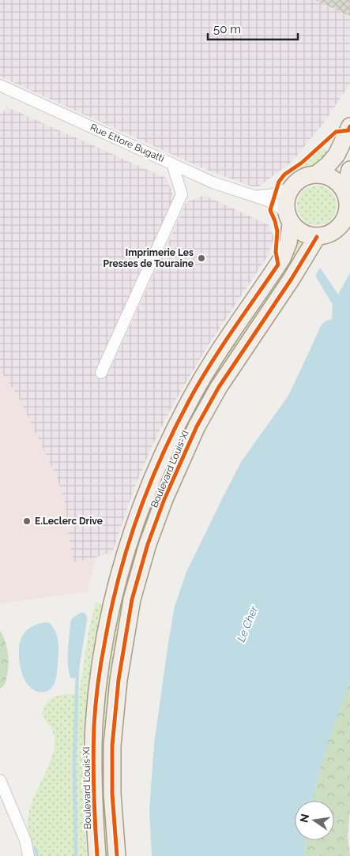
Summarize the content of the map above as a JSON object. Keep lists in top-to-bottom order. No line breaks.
{"streets":{"main road":["Boulevard Louis-XI"],"street":["Rue Ettore Bugatti"]},"crossings":[["Rue Ettore Bugatti","Boulevard Louis-XI"]],"water":["Le Cher"],"places":["Imprimerie Les Presses de Touraine","E.Leclerc Drive"],"scale_bar":"50 m","north":"left"}
